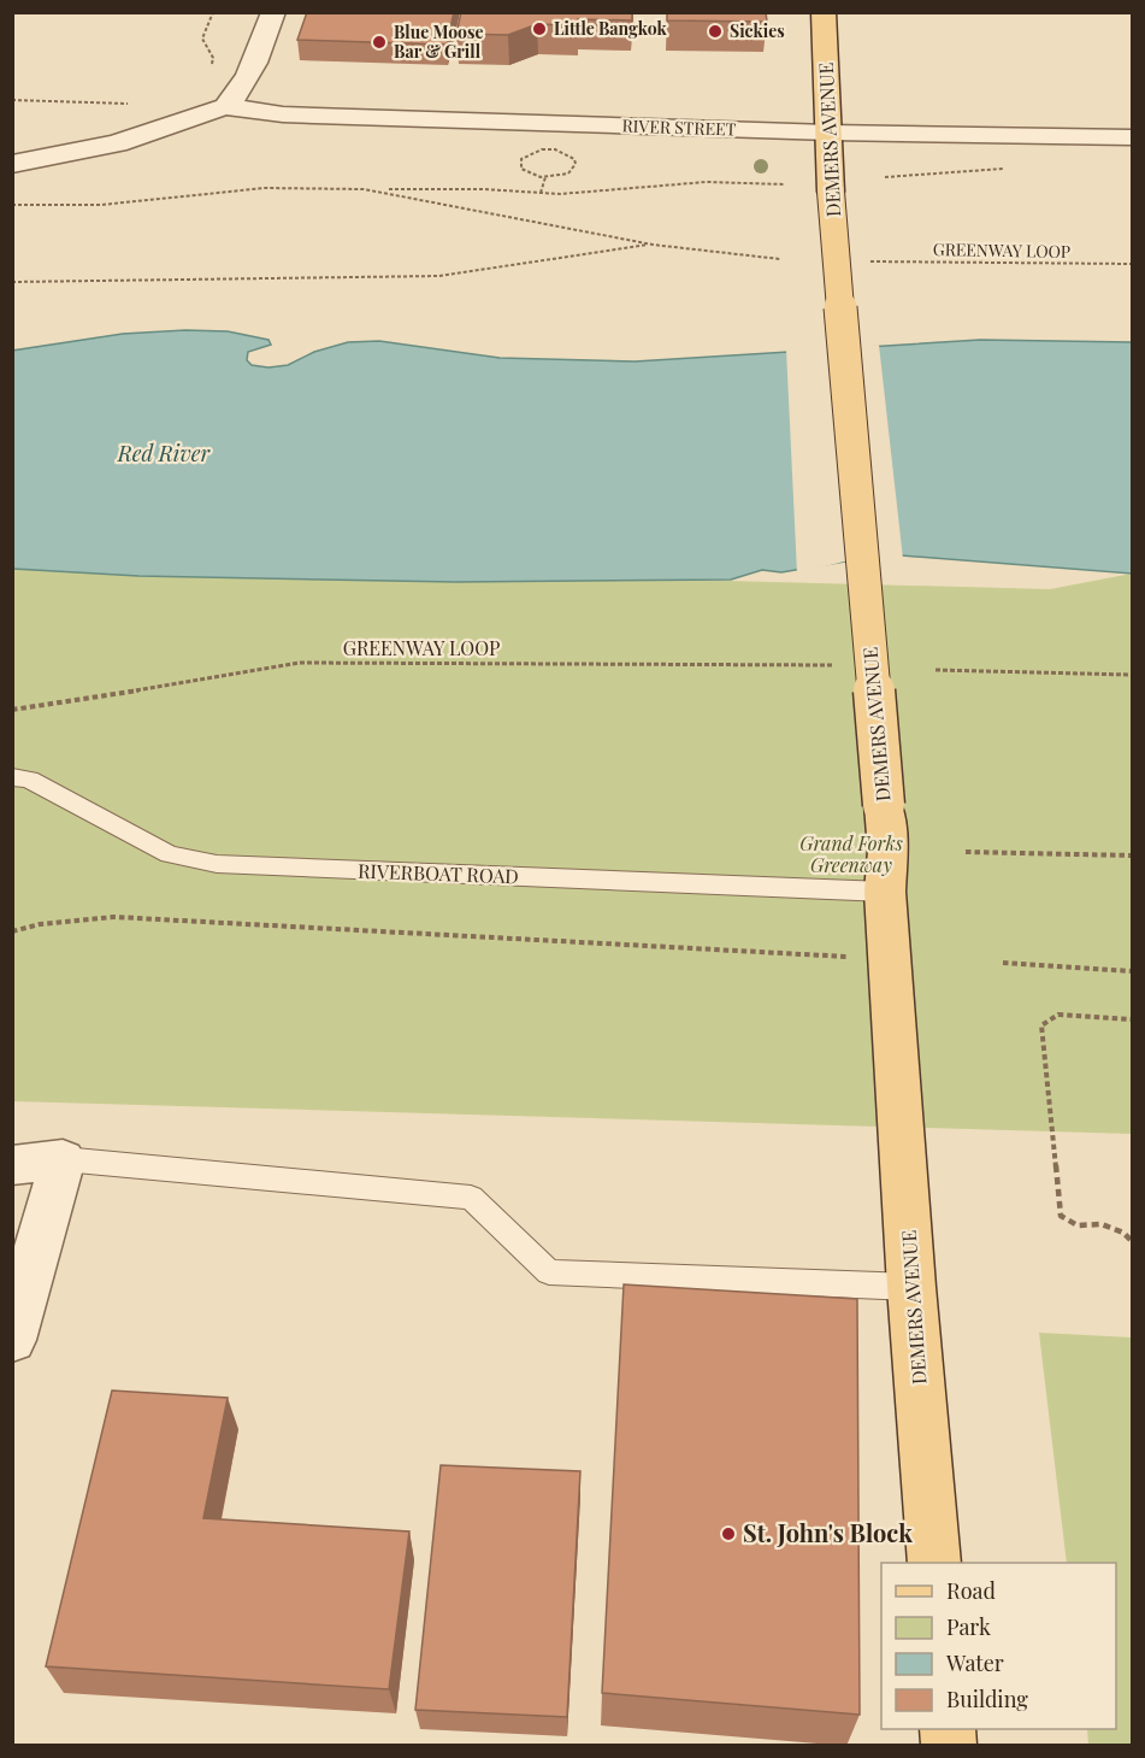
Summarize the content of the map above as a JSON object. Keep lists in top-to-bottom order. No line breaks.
{"streets":{"main road":["DEMERS AVENUE"],"street":["RIVER STREET"],"lane":["RIVERBOAT ROAD"],"path":["GREENWAY LOOP"]},"crossings":[["RIVER STREET","DEMERS AVENUE"],["DEMERS AVENUE","RIVERBOAT ROAD"]],"water":["Red River"],"parks":["Grand Forks Greenway"],"places":["Little Bangkok","Sickies","Blue Moose Bar & Grill","St. John's Block"],"legend":["Road","Park","Water","Building"]}
